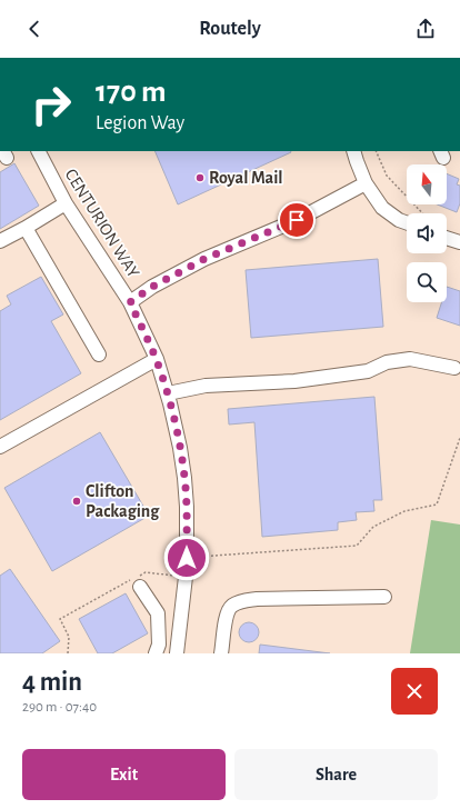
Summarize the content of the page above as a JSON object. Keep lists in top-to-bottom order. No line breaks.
{"streets":{"street":["CENTURION WAY"]},"places":["Royal Mail","Clifton Packaging"],"north":"top","page":{"header":"Routely","turn":["170 m","Legion Way"],"heading":["4 min","290 m · 07:40"],"buttons":["Exit","Share"]}}
